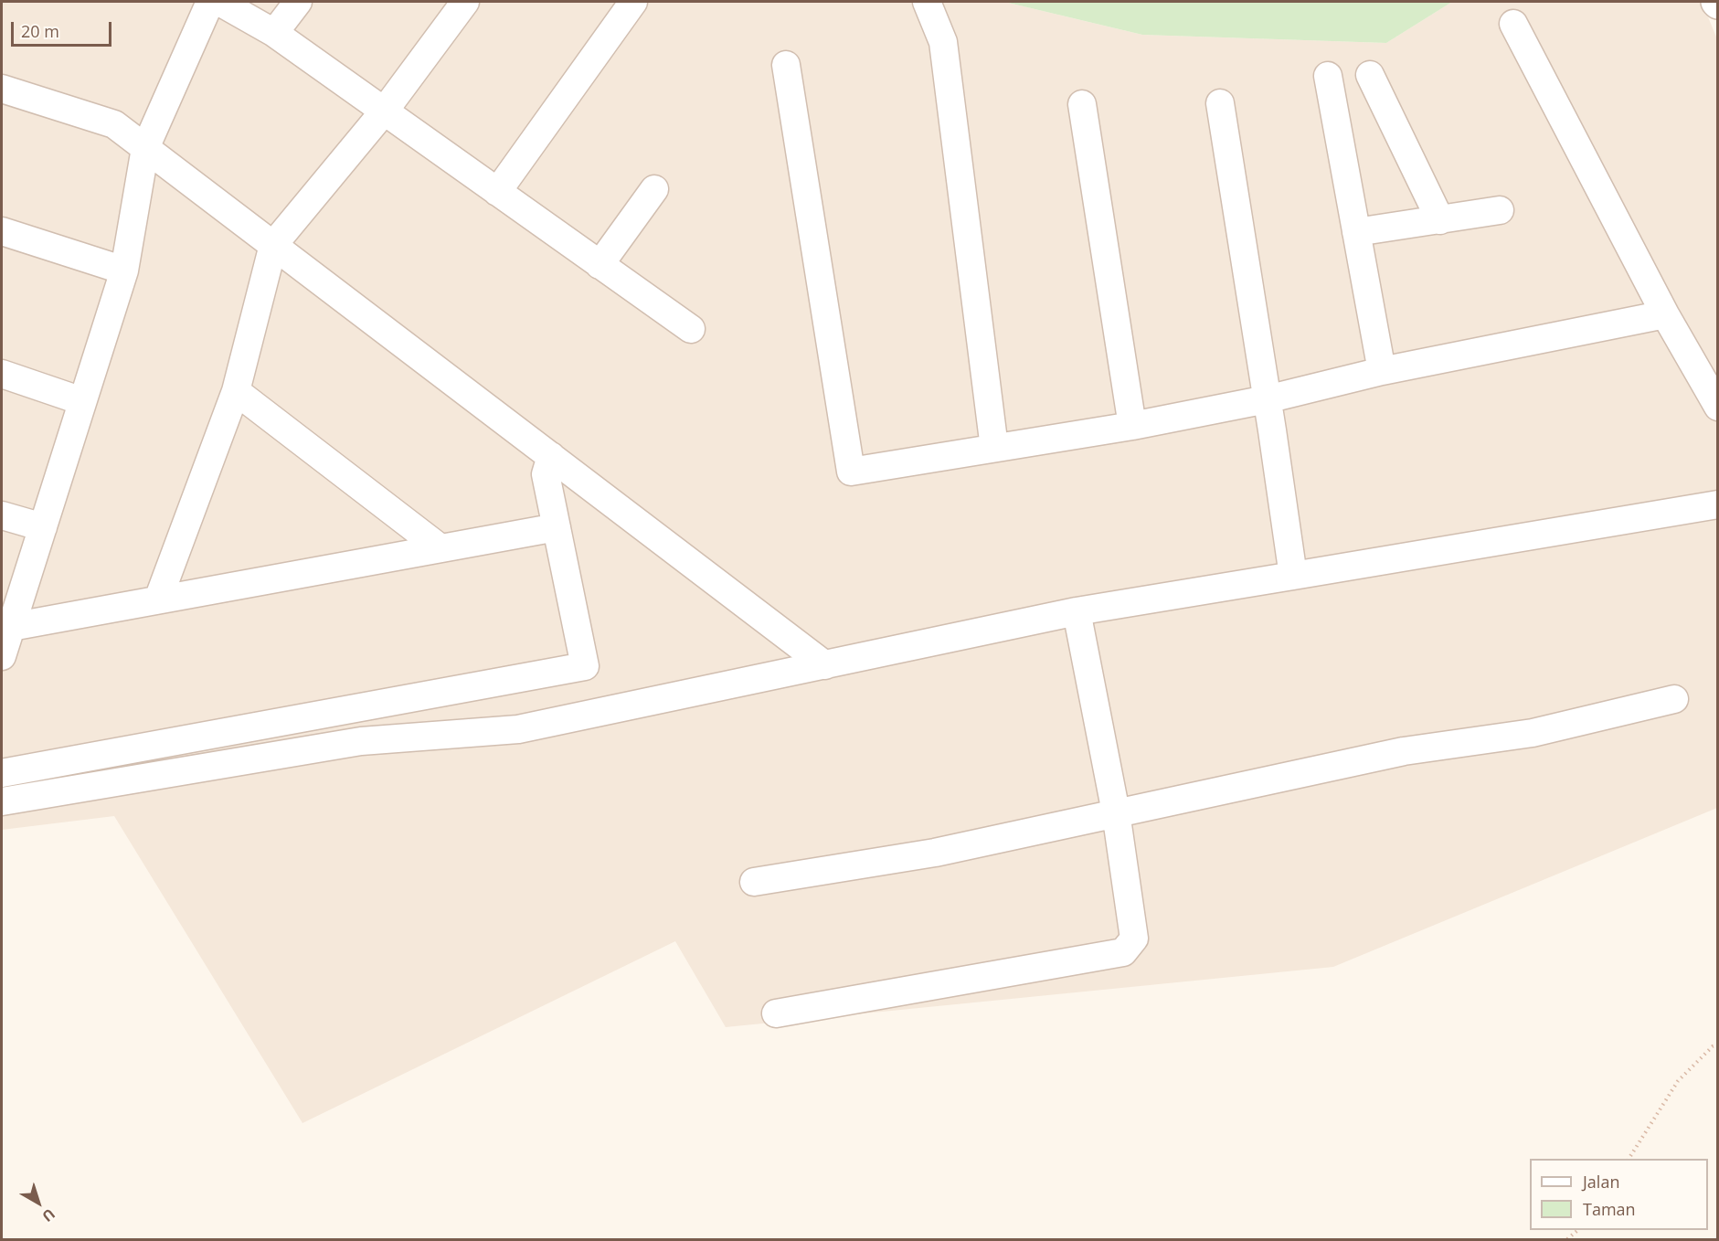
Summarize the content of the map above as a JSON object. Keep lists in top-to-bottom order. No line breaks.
{"legend":["Jalan","Taman"],"scale_bar":"20 m","north":"bottom right"}
